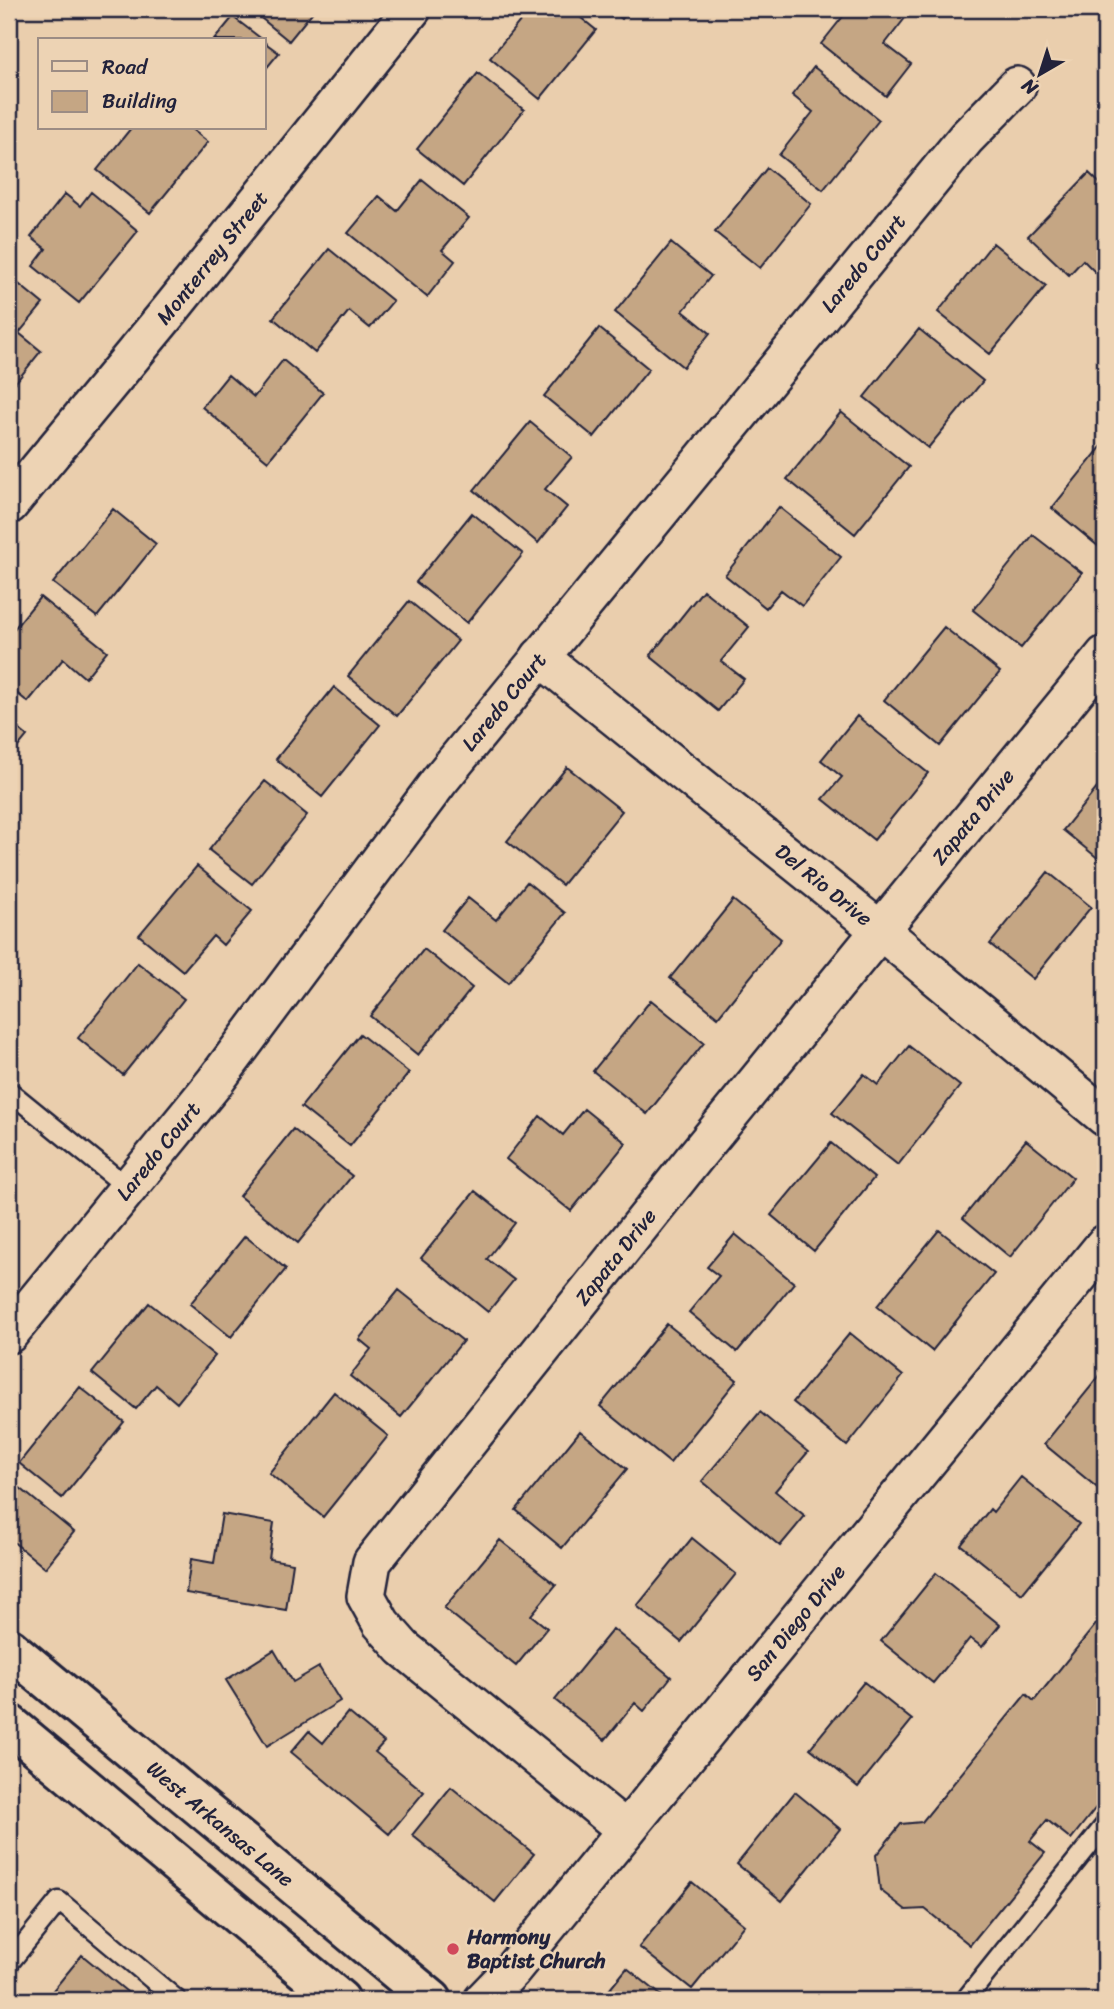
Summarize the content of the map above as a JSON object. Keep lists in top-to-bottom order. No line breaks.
{"streets":{"main road":["West Arkansas Lane"],"street":["Monterrey Street","Laredo Court","Zapata Drive","Del Rio Drive","San Diego Drive"]},"crossings":[["Laredo Court","Del Rio Drive"],["Zapata Drive","Del Rio Drive"],["Zapata Drive","San Diego Drive"]],"places":["Harmony Baptist Church"],"legend":["Road","Building"],"north":"bottom left"}
